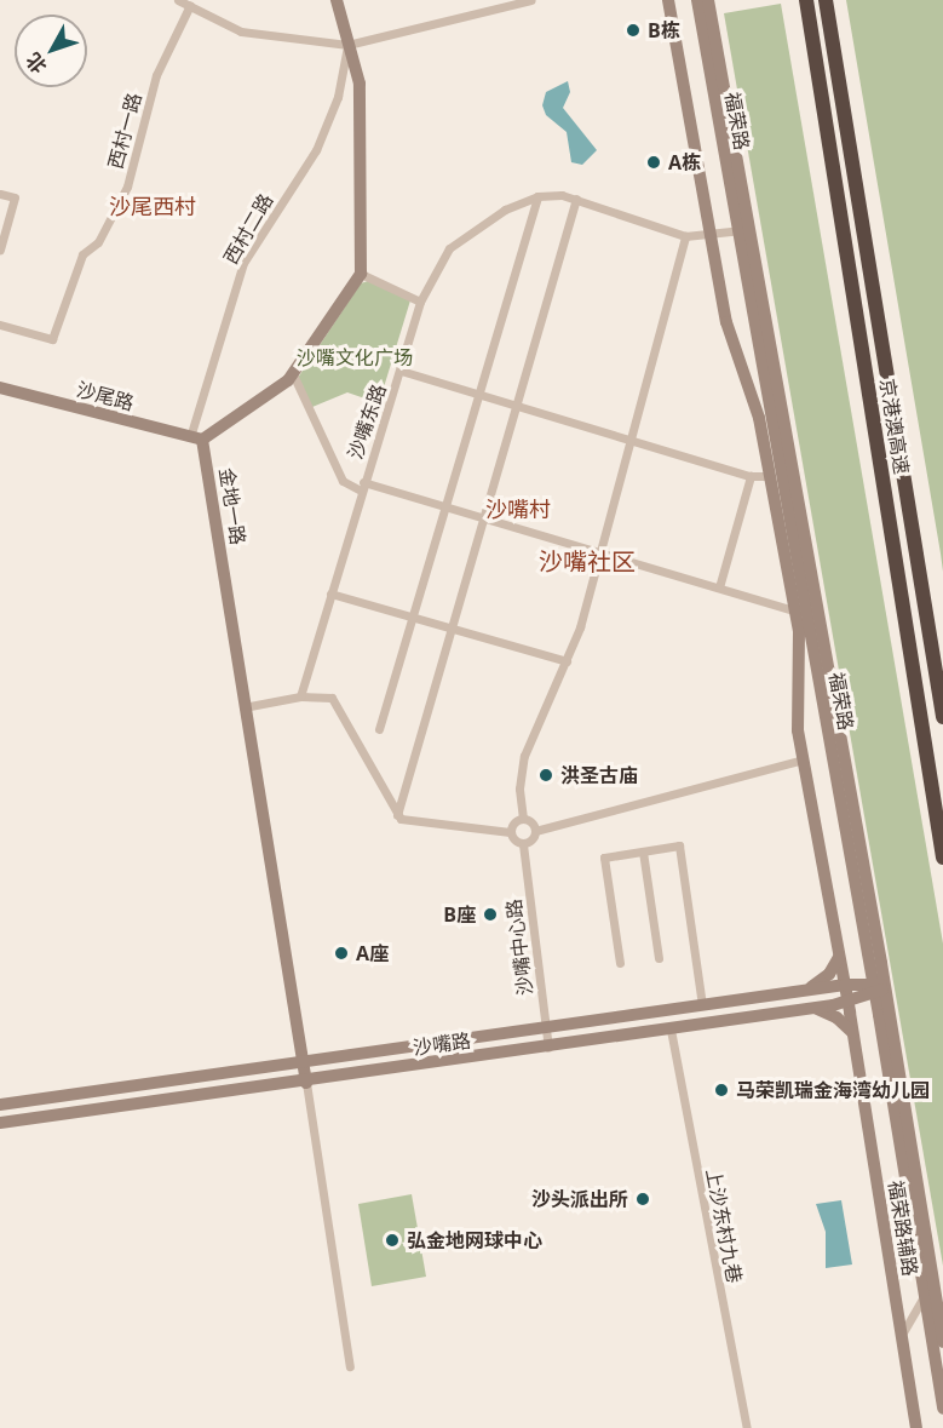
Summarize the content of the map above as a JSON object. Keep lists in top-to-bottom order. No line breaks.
{"streets":{"highway":["京港澳高速"],"street":["福荣路","西村一路","西村二路","沙尾路","沙嘴东路","金地一路","沙嘴中心路","沙嘴路","上沙东村九巷","福荣路辅路"]},"crossings":[["福荣路","沙嘴东路"],["福荣路","沙嘴路"],["福荣路","福荣路辅路"],["西村二路","沙尾路"],["西村二路","金地一路"],["沙尾路","金地一路"],["金地一路","沙嘴路"],["沙嘴中心路","沙嘴路"],["沙嘴路","上沙东村九巷"],["沙嘴路","福荣路辅路"]],"districts":["沙尾西村","沙嘴村","沙嘴社区"],"parks":["沙嘴文化广场"],"places":["B栋","A栋","洪圣古庙","B座","A座","马荣凯瑞金海湾幼儿园","沙头派出所","弘金地网球中心"],"north":"bottom left"}
